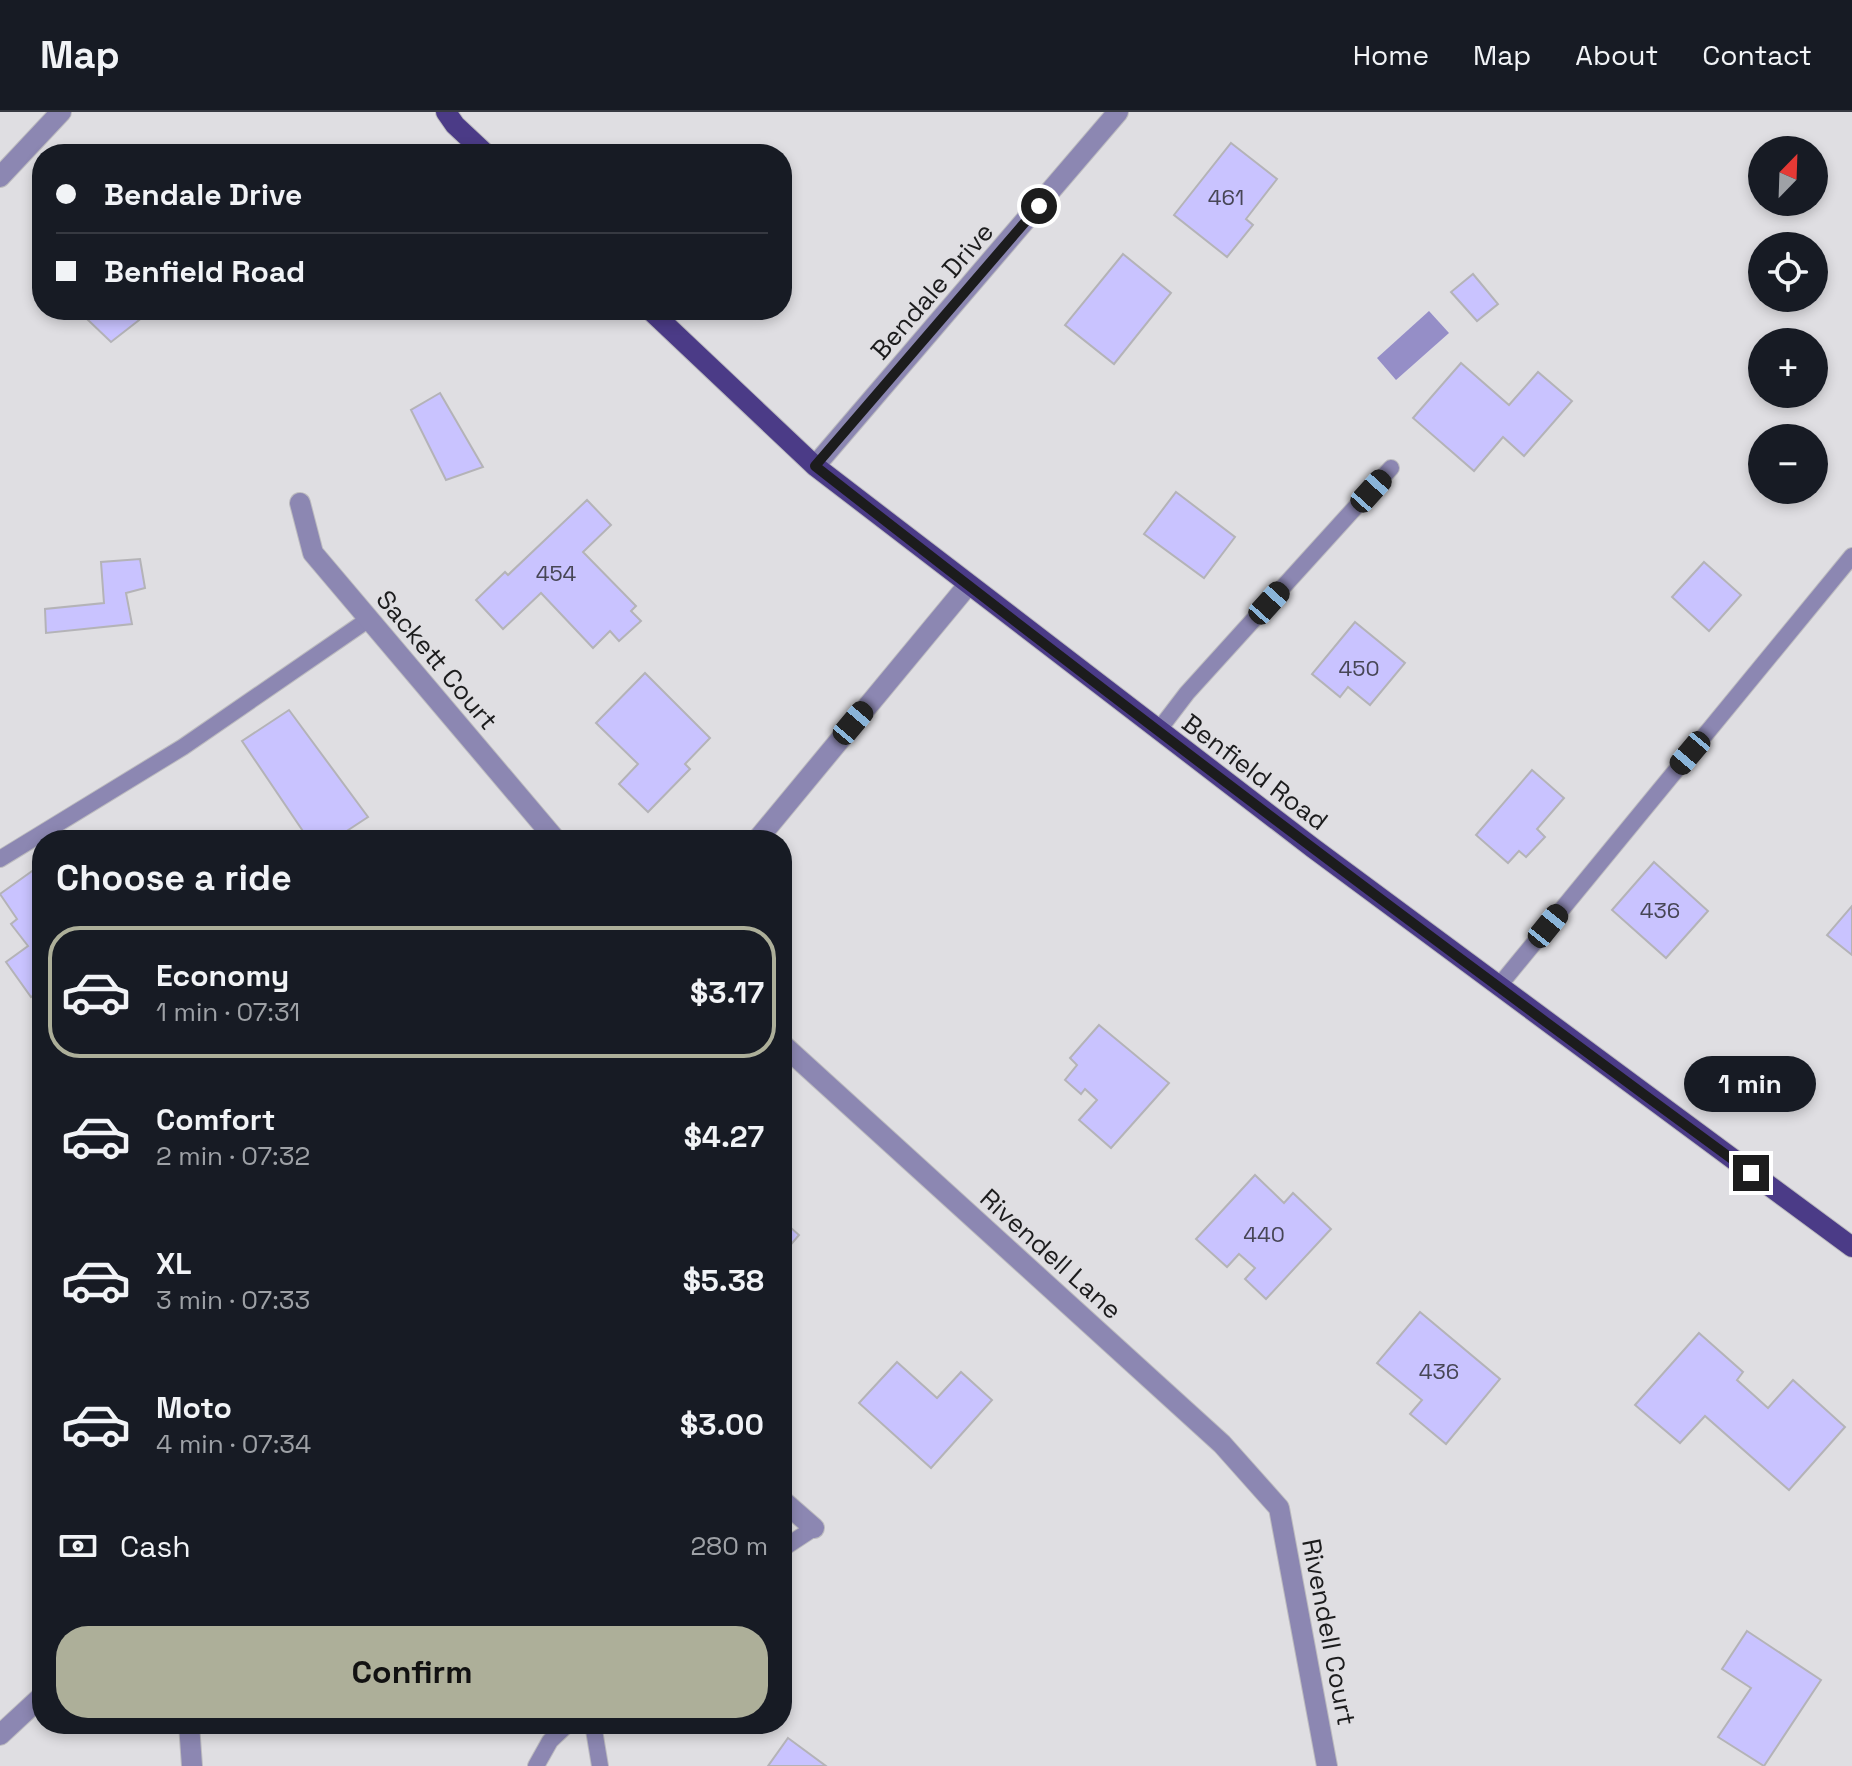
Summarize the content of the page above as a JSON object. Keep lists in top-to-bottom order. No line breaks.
{"streets":{"main road":["Benfield Road"],"street":["Bendale Drive","Sackett Court","Rivendell Lane","Rivendell Court"]},"crossings":[["Bendale Drive","Benfield Road"],["Rivendell Lane","Rivendell Court"]],"house_numbers":["461","454","450","436","440","436"],"north":"top right","page":{"header":"Map","nav":["Home","Map","About","Contact"],"map_buttons":["+","−"],"banner":["Bendale Drive","Benfield Road"],"heading":"Choose a ride","list":[{"name":"Economy","note":"1 min · 07:31","value":"$3.17"},{"name":"Comfort","note":"2 min · 07:32","value":"$4.27"},{"name":"XL","note":"3 min · 07:33","value":"$5.38"},{"name":"Moto","note":"4 min · 07:34","value":"$3.00"}],"bubble":"1 min","pay":["Cash","280 m"],"buttons":"Confirm"}}
